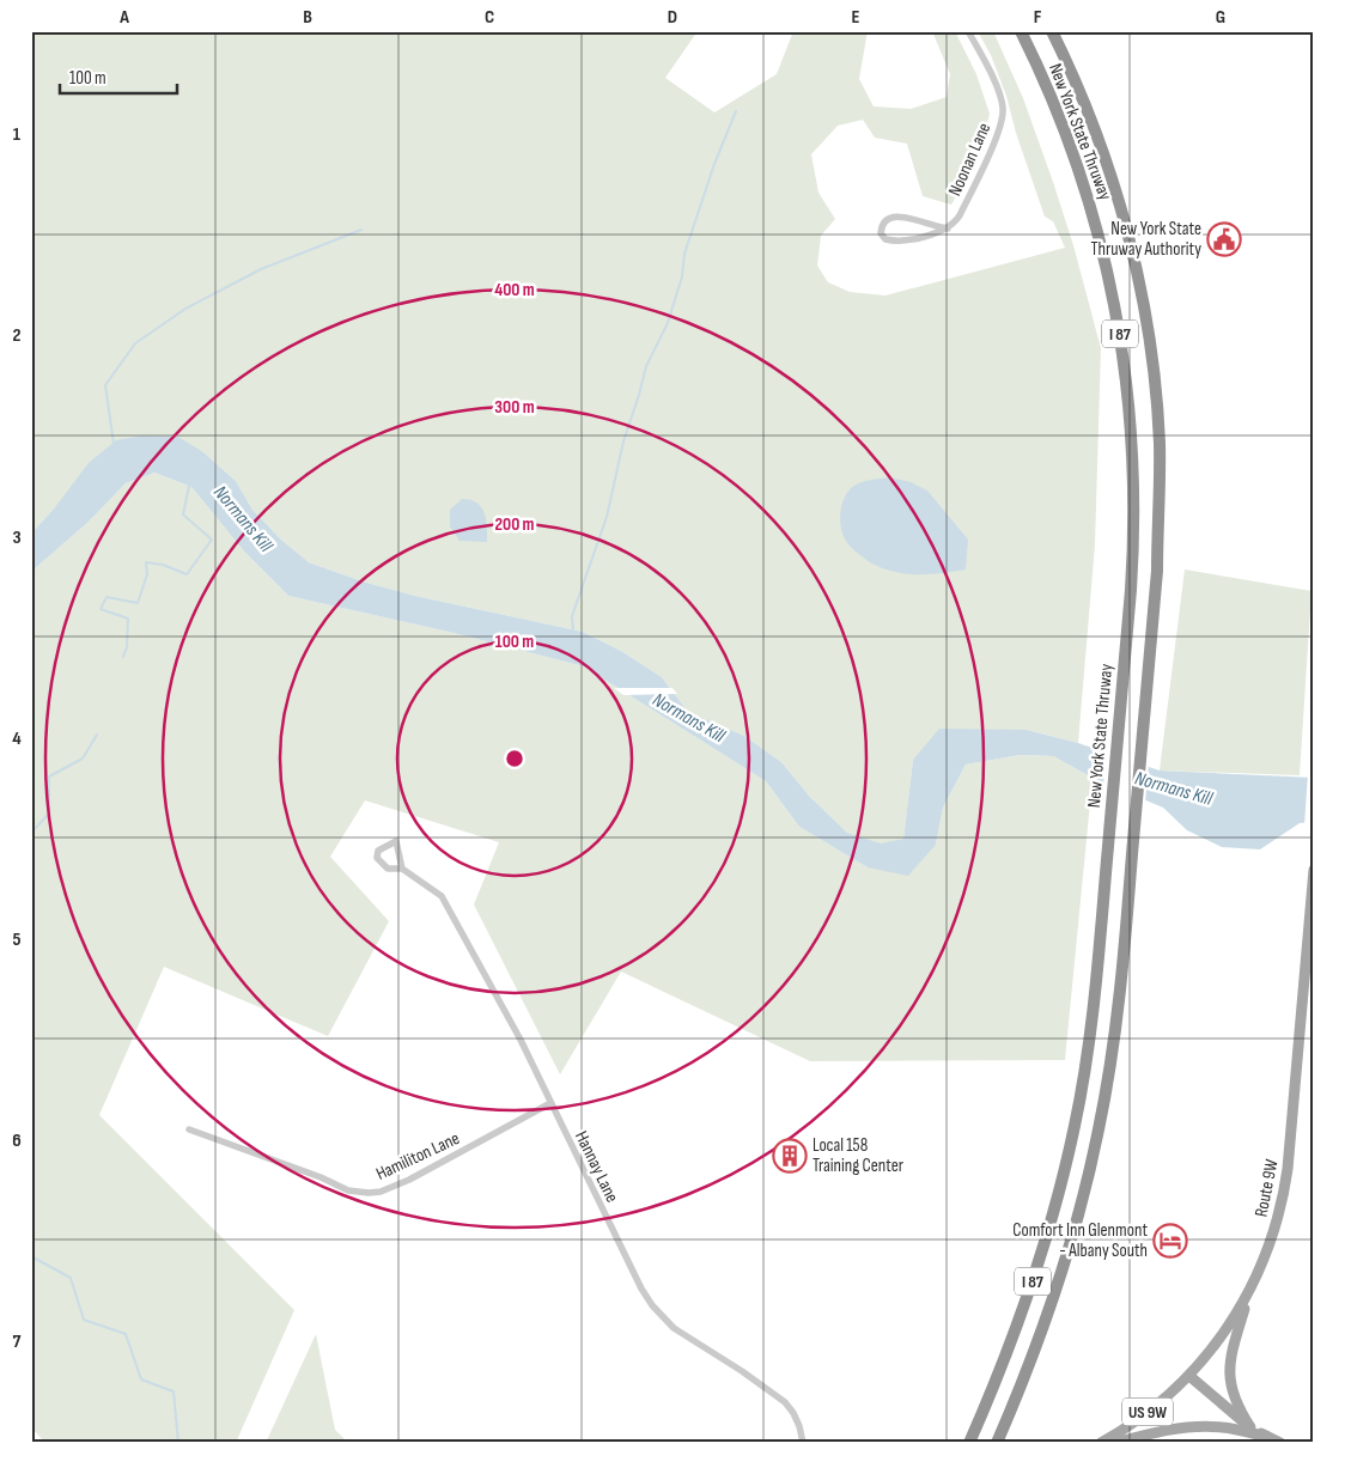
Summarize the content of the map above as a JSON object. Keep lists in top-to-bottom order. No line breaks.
{"streets":{"highway":["New York State Thruway","I 87"],"main road":["Route 9W","US 9W"],"street":["Noonan Lane","Hamiliton Lane","Hannay Lane"]},"crossings":[["Hamiliton Lane","Hannay Lane"]],"water":["Normans Kill"],"places":{"public building":["New York State Thruway Authority"],"building":["Local 158 Training Center"],"hotel":["Comfort Inn Glenmont - Albany South"]},"scale_bar":"100 m","grid":{"columns":["A","B","C","D","E","F","G"],"rows":["1","2","3","4","5","6","7"]},"rings":["400 m","300 m","200 m","100 m"]}
